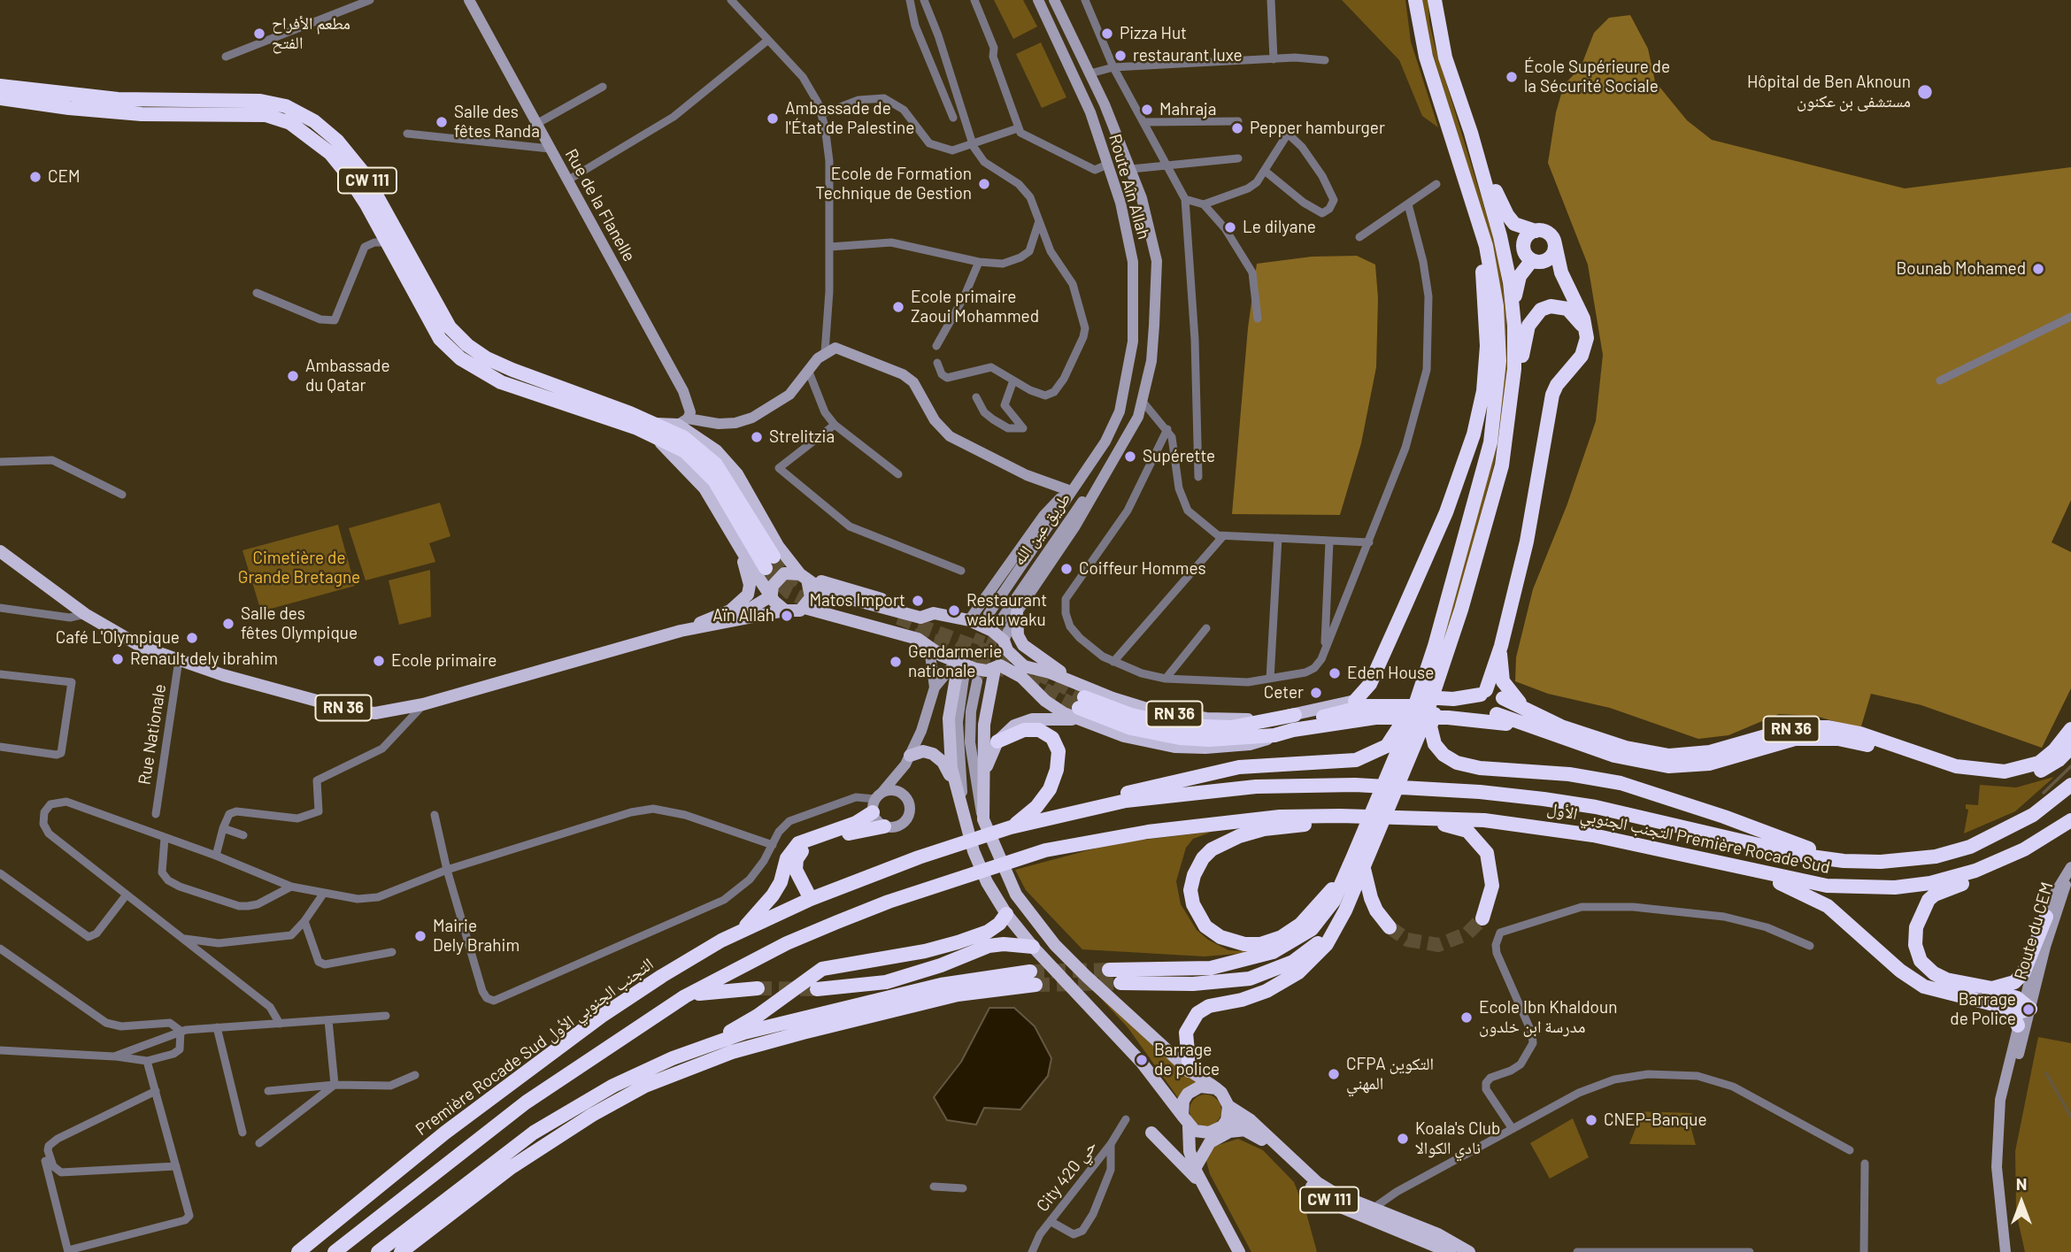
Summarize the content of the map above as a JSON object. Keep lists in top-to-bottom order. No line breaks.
{"streets":{"highway":["CW 111","RN 36","التجنب الجنوبي الأول Première Rocade Sud","Première Rocade Sud التجنب الجنوبي الأول"],"main road":["Route Aîn Allah","Rue de la Flanelle","طريق عين الله","Route du CEM"],"street":["Rue Nationale","City 420 حي"]},"crossings":[["Route Aîn Allah","طريق عين الله"],["RN 36","Rue Nationale"],["التجنب الجنوبي الأول Première Rocade Sud","Première Rocade Sud التجنب الجنوبي الأول"]],"parks":["Cimetière de Grande Bretagne"],"places":["مطعم الأفراح الفتح","Pizza Hut","restaurant luxe","École Supérieure de la Sécurité Sociale","Hôpital de Ben Aknoun مستشفى بن عكنون","Mahraja","Ambassade de l'État de Palestine","Salle des fêtes Randa","Pepper hamburger","CEM","Ecole de Formation Technique de Gestion","Le dilyane","Bounab Mohamed","Ecole primaire Zaoui Mohammed","Ambassade du Qatar","Strelitzia","Supérette","Coiffeur Hommes","Matos Import","Restaurant waku waku","Aïn Allah","Salle des fêtes Olympique","Café L'Olympique","Renault dely ibrahim","Ecole primaire","Gendarmerie nationale","Eden House","Ceter","Mairie Dely Brahim","Barrage de Police","Ecole Ibn Khaldoun مدرسة ابن خلدون","Barrage de police","CFPA التكوين المهني","CNEP-Banque","Koala's Club نادي الكوالا"],"north":"top"}
